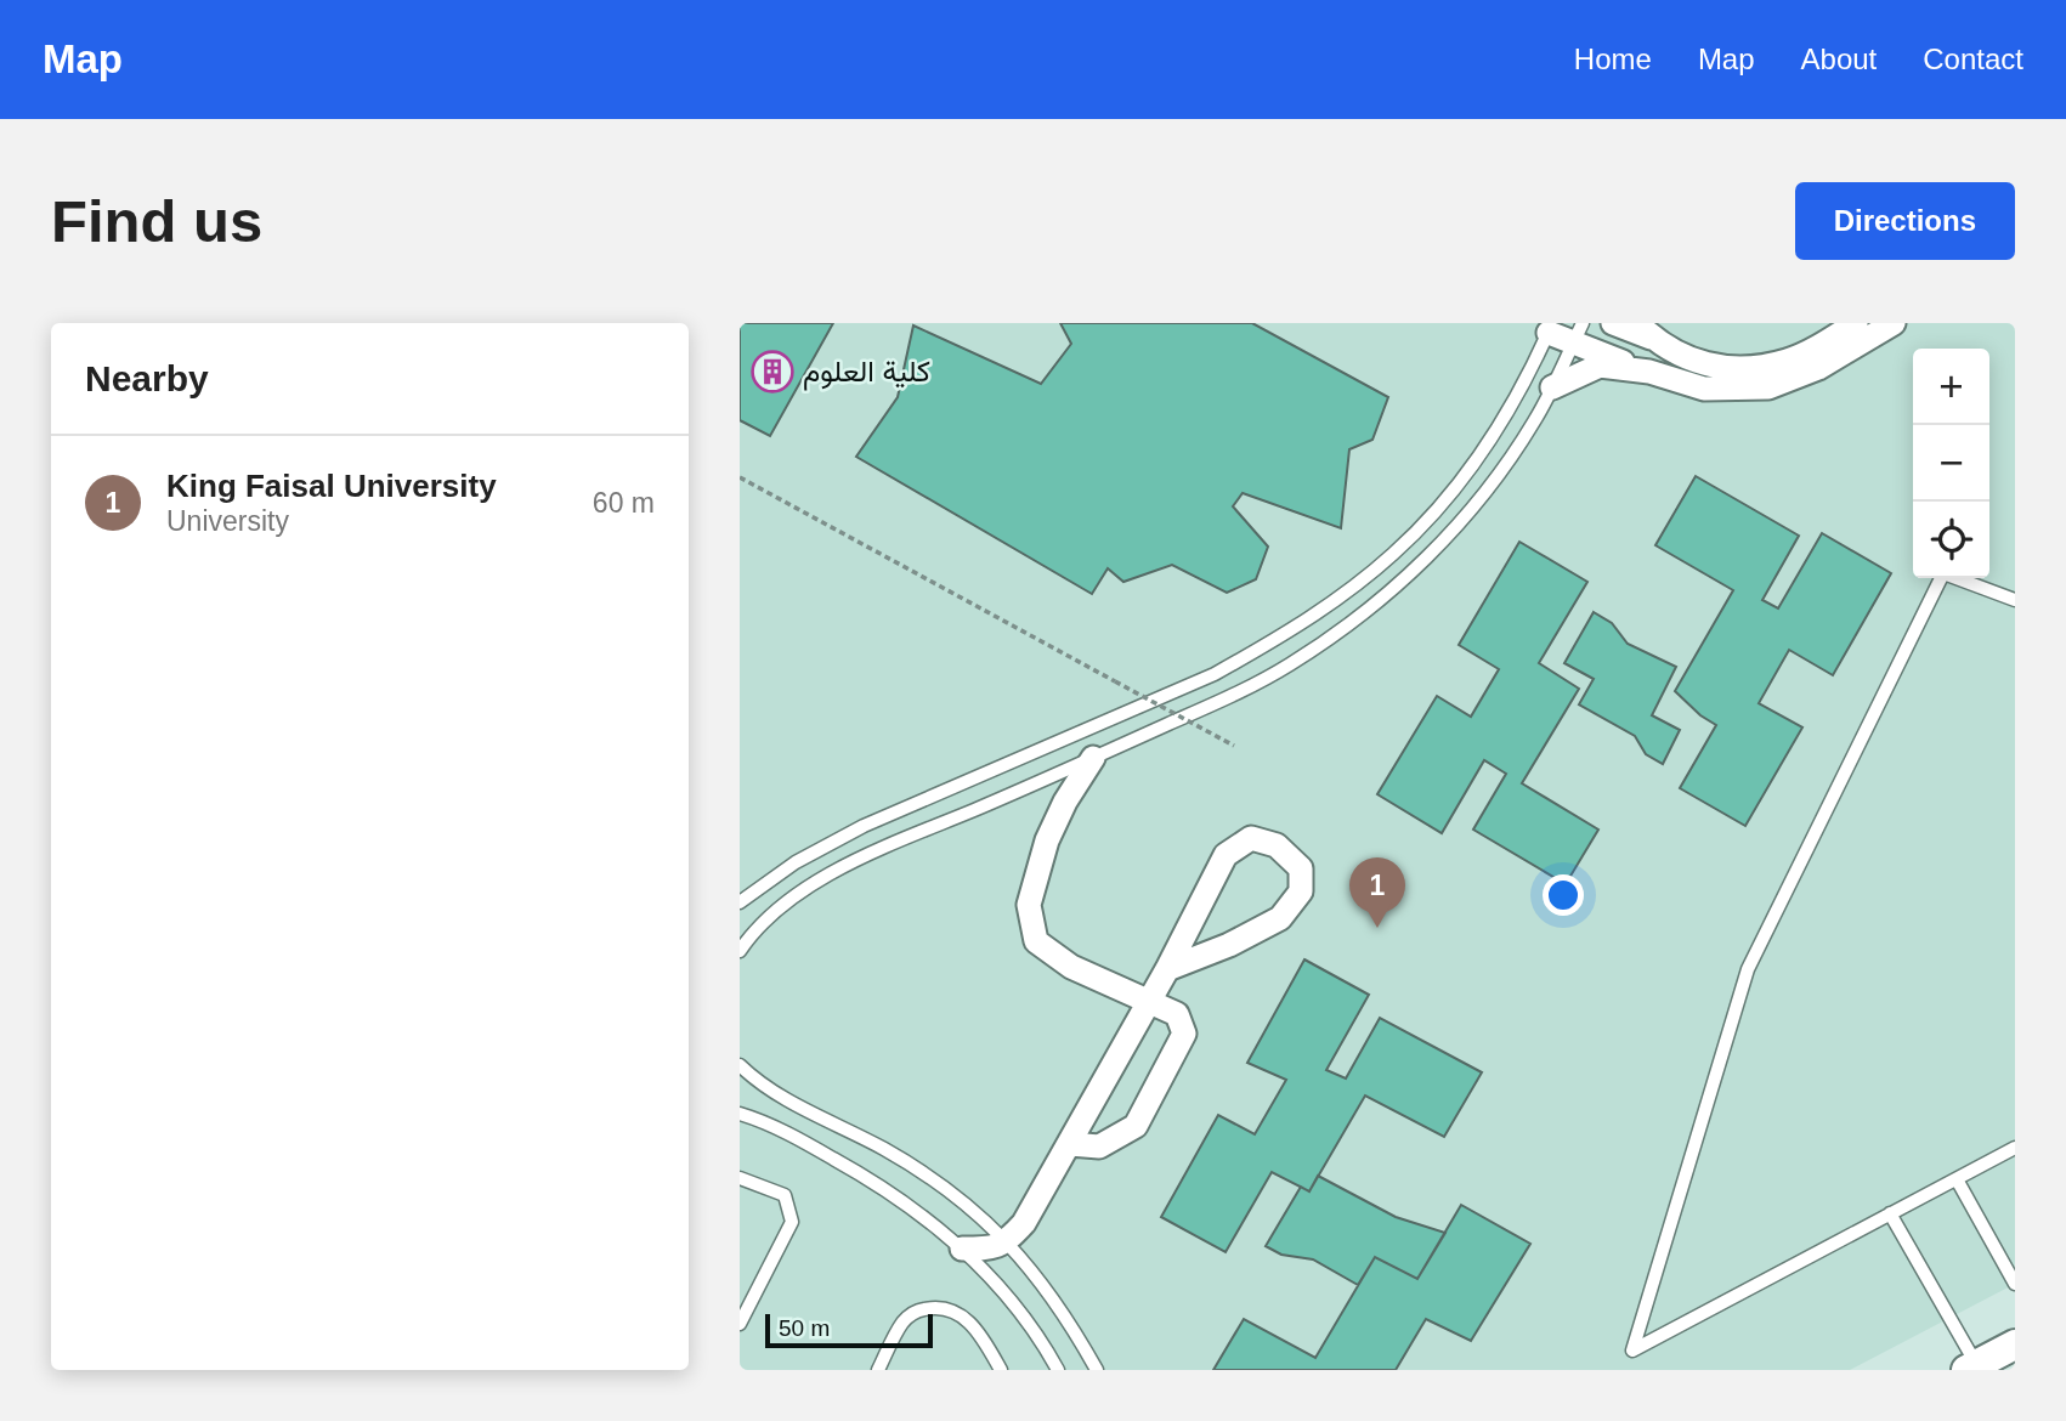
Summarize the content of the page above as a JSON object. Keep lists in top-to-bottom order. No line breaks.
{"places":{"building":["كلية العلوم"]},"scale_bar":"50 m","page":{"header":"Map","nav":["Home","Map","About","Contact"],"buttons":"Directions","title":"Find us","heading":"Nearby","map_buttons":["+","−"],"list":[{"mark":"1","name":"King Faisal University","note":"University","value":"60 m"}],"pins":"1","scale":"50 m"}}
